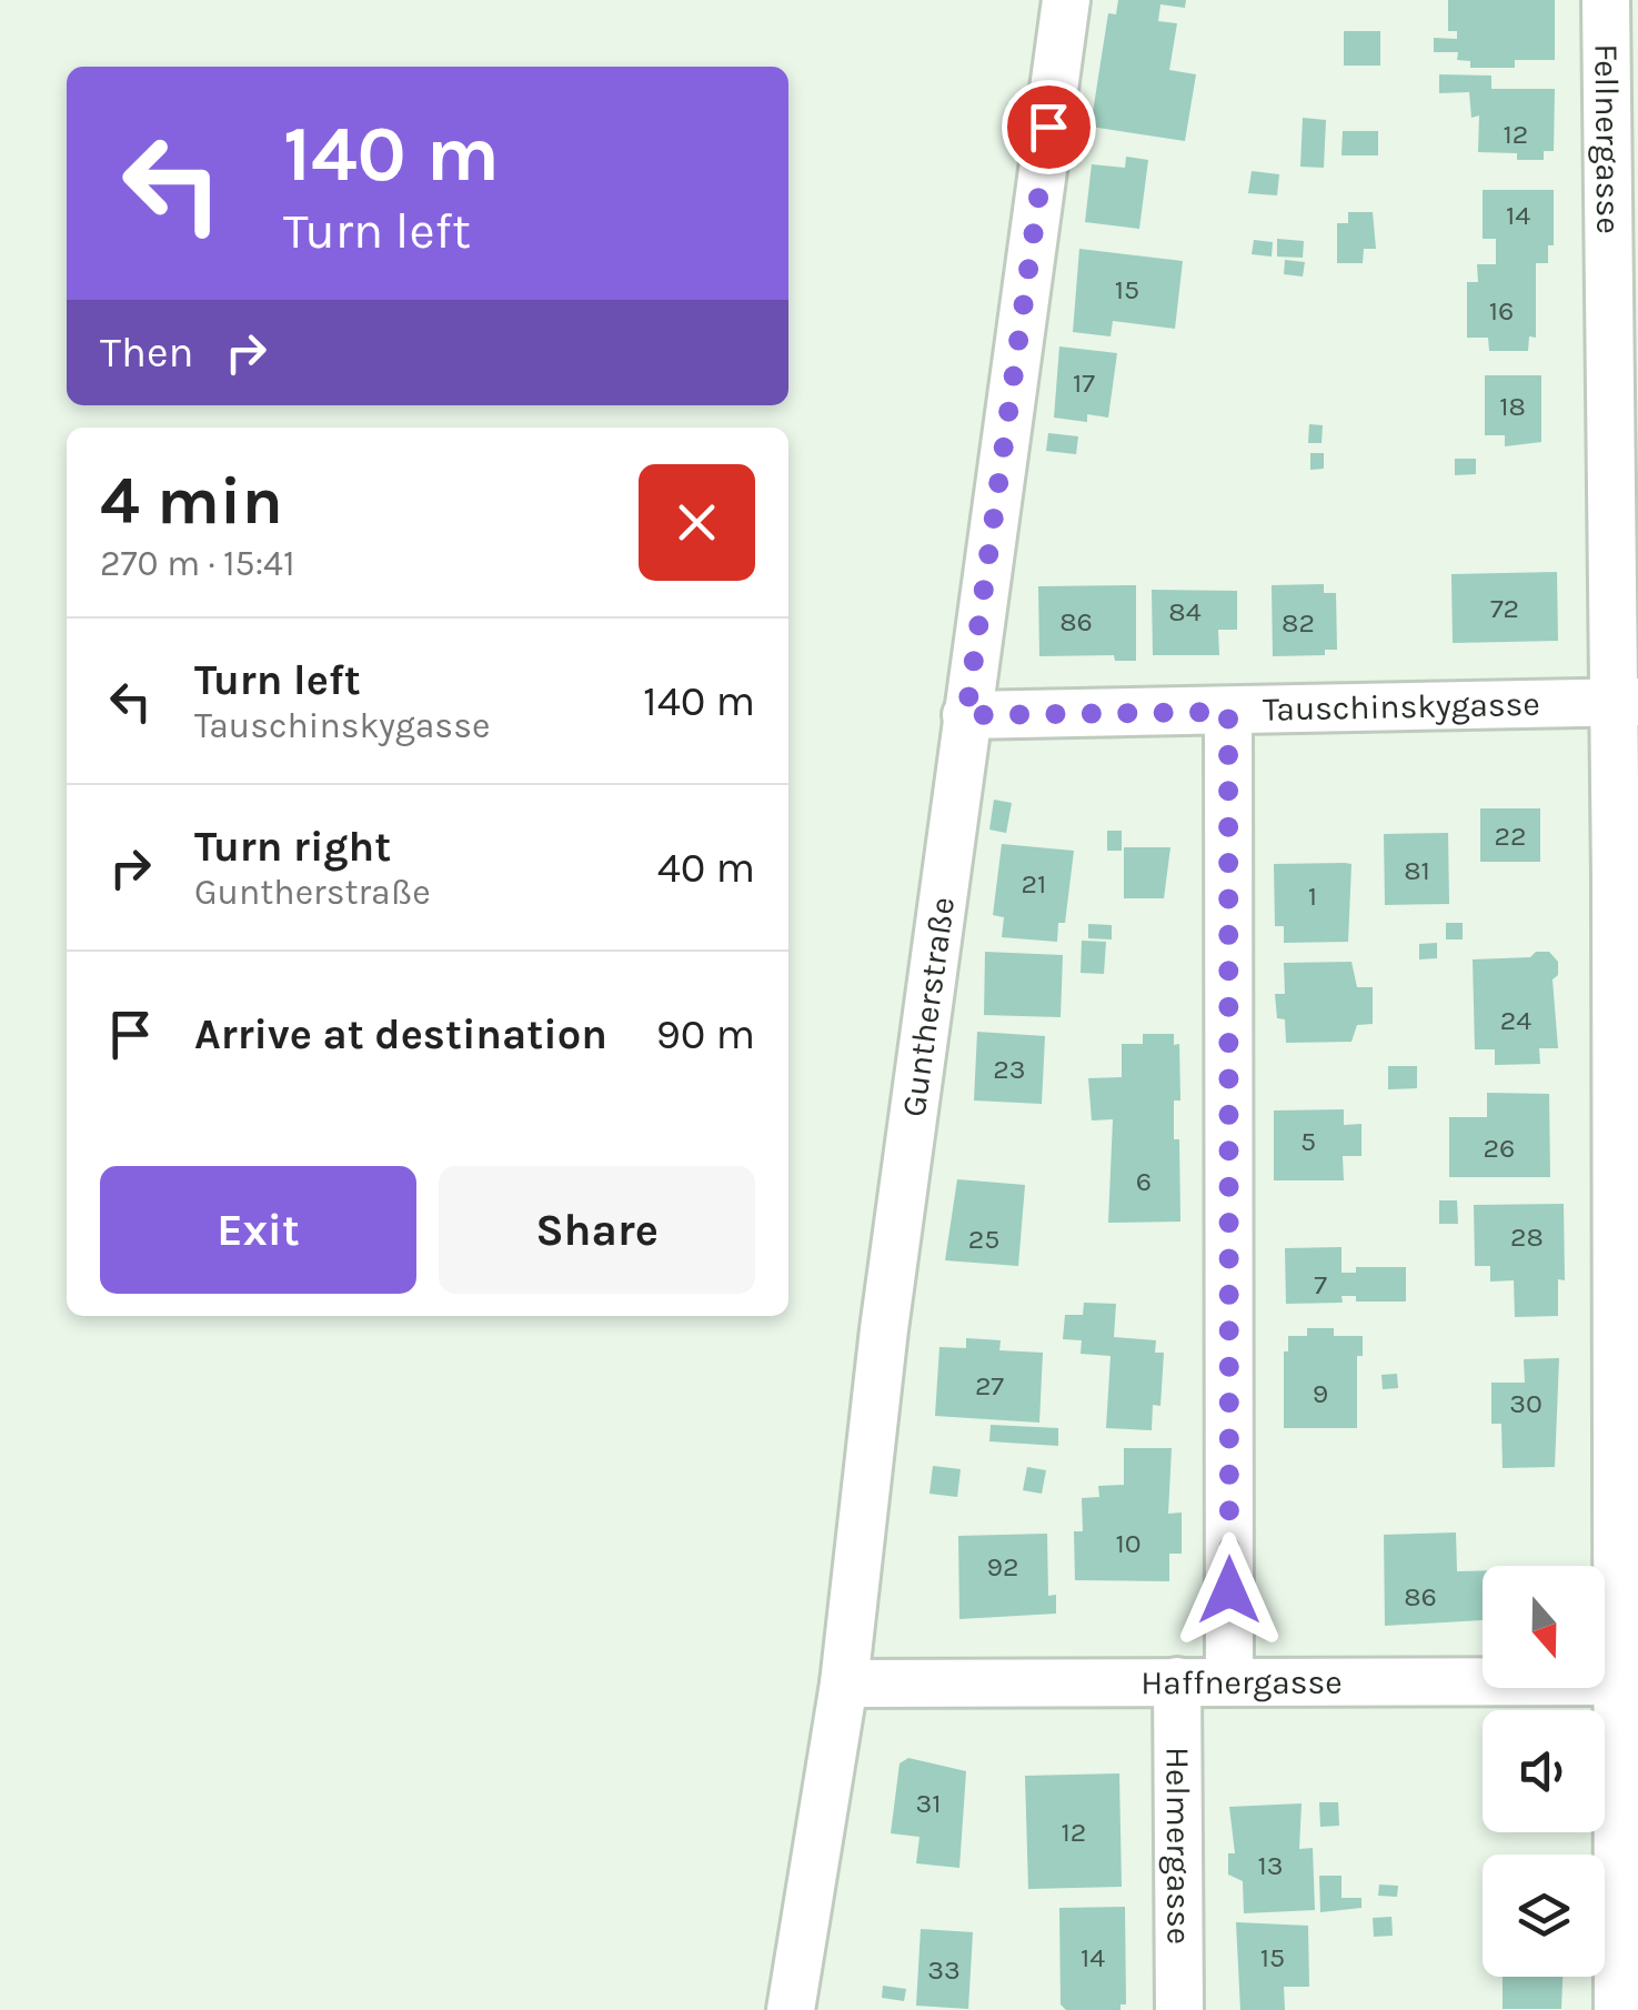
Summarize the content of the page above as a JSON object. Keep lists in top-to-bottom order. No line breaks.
{"streets":{"street":["Fellnergasse","Tauschinskygasse","Guntherstraße","Haffnergasse","Helmergasse"]},"crossings":[["Fellnergasse","Tauschinskygasse"],["Fellnergasse","Haffnergasse"],["Tauschinskygasse","Guntherstraße"],["Guntherstraße","Haffnergasse"],["Haffnergasse","Helmergasse"]],"house_numbers":["12","14","15","16","17","18","72","84","86","82","22","81","21","1","24","23","5","26","6","28","25","7","27","9","30","10","92","86","31","12","13","14","15","33"],"north":"bottom","page":{"turn":["140 m","Turn left"],"then":"Then","heading":["4 min","270 m · 15:41"],"list":[{"name":"Turn left","note":"Tauschinskygasse","value":"140 m"},{"name":"Turn right","note":"Guntherstraße","value":"40 m"},{"name":"Arrive at destination","value":"90 m"}],"buttons":["Exit","Share"]}}
